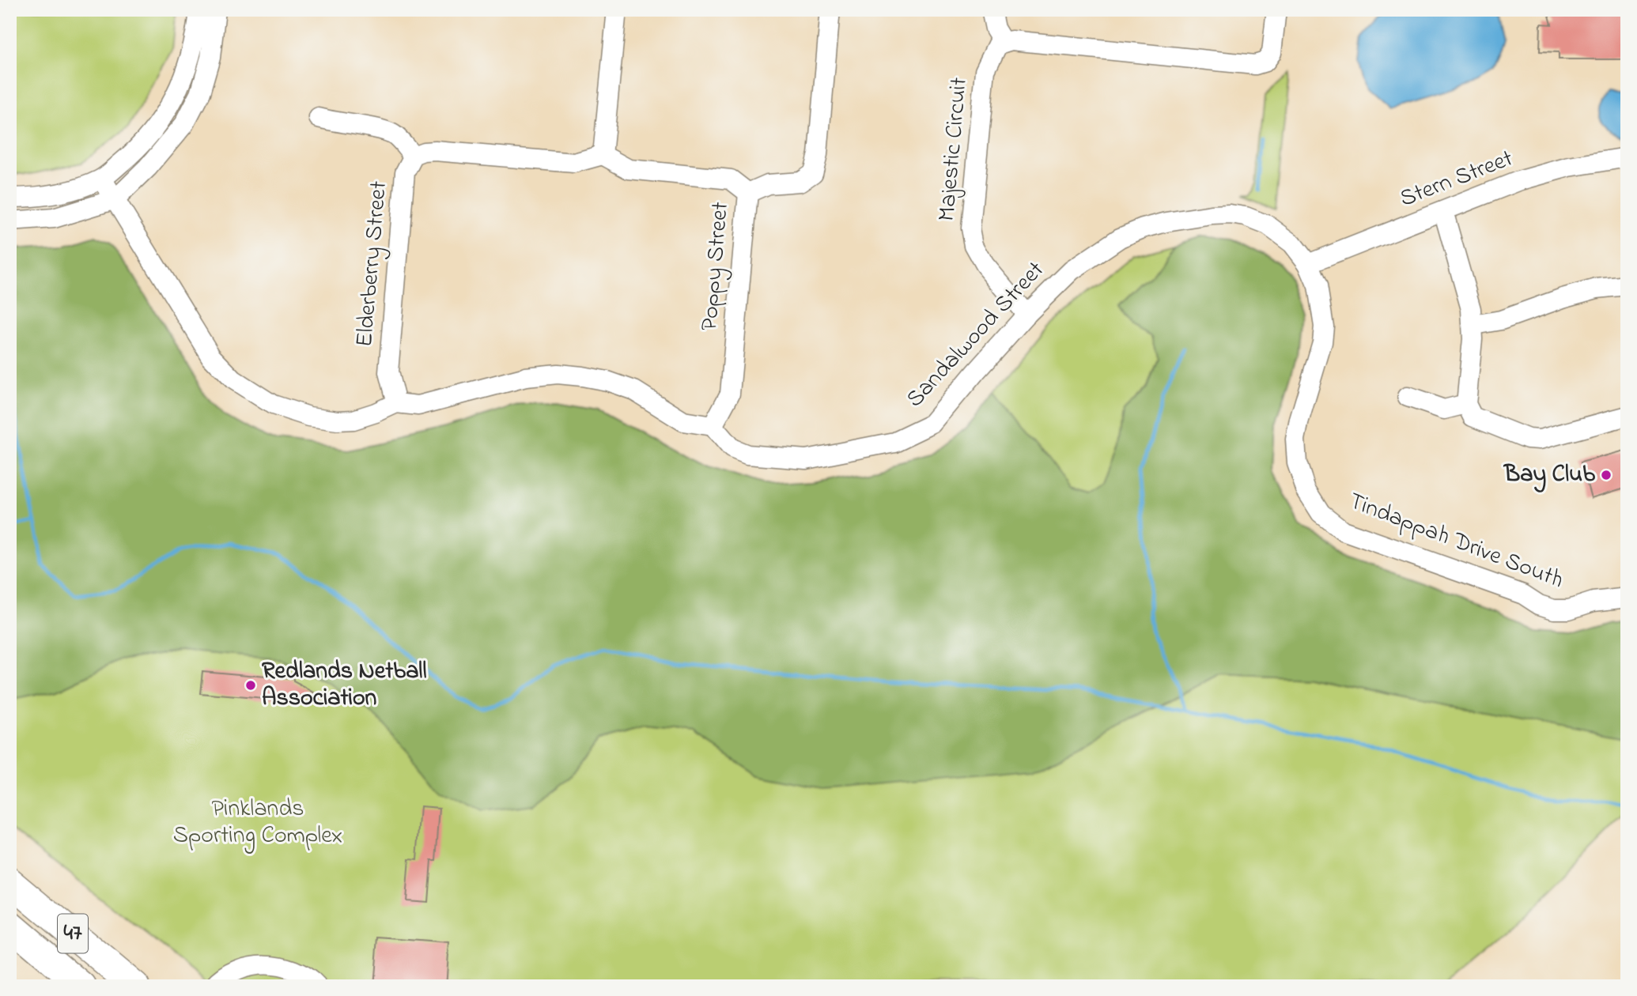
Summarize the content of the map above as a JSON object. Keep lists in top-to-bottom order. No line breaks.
{"streets":{"highway":["47"],"street":["Majestic Circuit","Stern Street","Elderberry Street","Poppy Street","Sandalwood Street","Tindappah Drive South"]},"crossings":[["Majestic Circuit","Sandalwood Street"],["Stern Street","Tindappah Drive South"],["Elderberry Street","Poppy Street"],["Poppy Street","Sandalwood Street"],["Sandalwood Street","Tindappah Drive South"]],"parks":["Pinklands Sporting Complex"],"places":["Bay Club","Redlands Netball Association"]}
